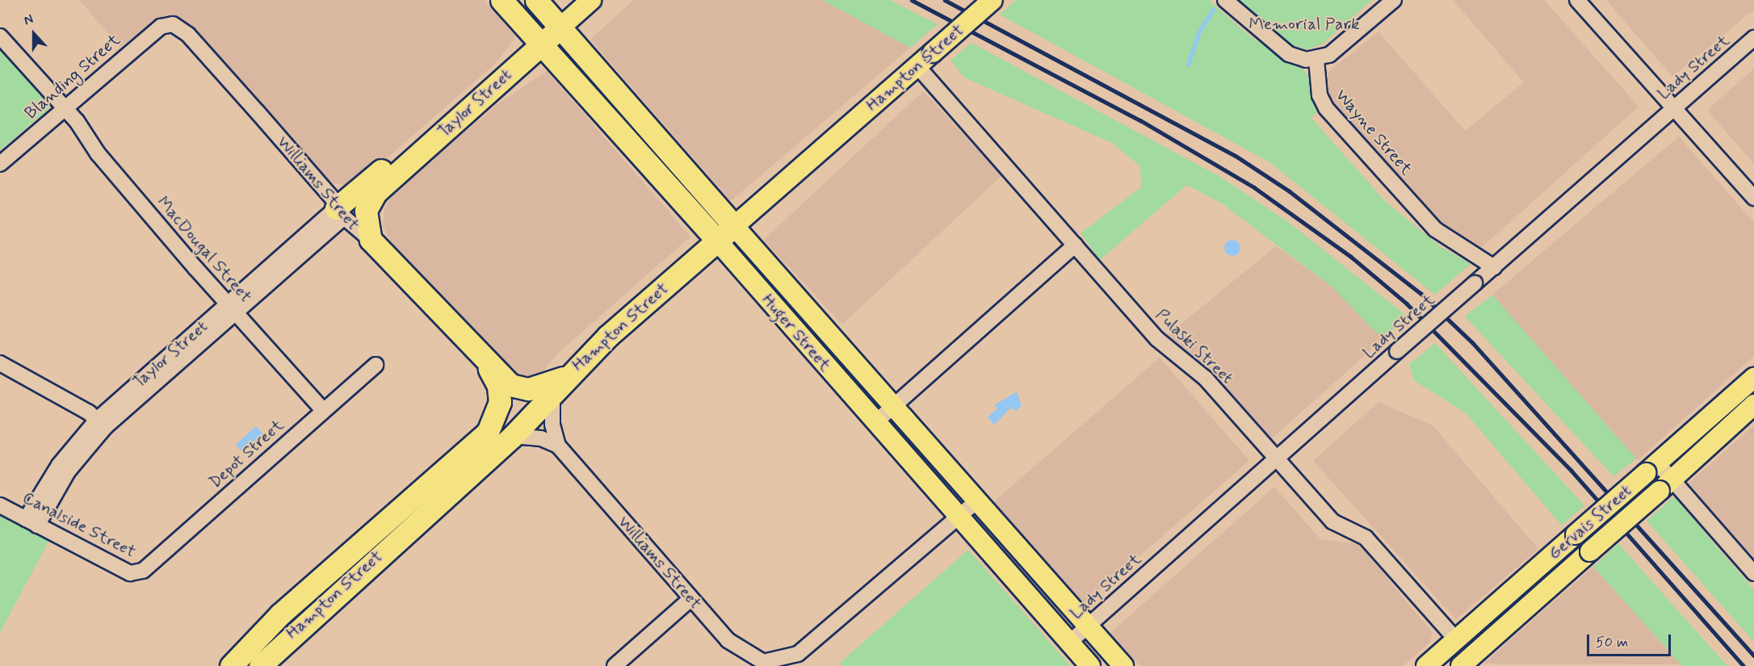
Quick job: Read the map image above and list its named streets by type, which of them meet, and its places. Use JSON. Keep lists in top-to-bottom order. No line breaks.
{"streets":{"highway":["Hampton Street","Taylor Street","Williams Street","Huger Street"],"main road":["Gervais Street"],"street":["Lady Street","Blanding Street","Wayne Street","MacDougal Street","Pulaski Street","Depot Street","Canalside Street"]},"crossings":[["Lady Street","Wayne Street"],["Lady Street","Huger Street"],["Lady Street","Pulaski Street"],["Hampton Street","Williams Street"],["Hampton Street","Huger Street"],["Hampton Street","Pulaski Street"],["Blanding Street","Williams Street"],["Blanding Street","MacDougal Street"],["Taylor Street","Williams Street"],["Taylor Street","MacDougal Street"],["Taylor Street","Huger Street"],["Taylor Street","Canalside Street"],["Williams Street","Huger Street"],["MacDougal Street","Depot Street"],["Pulaski Street","Gervais Street"],["Depot Street","Canalside Street"]],"parks":["Memorial Park"],"scale_bar":"50 m","north":"top"}
